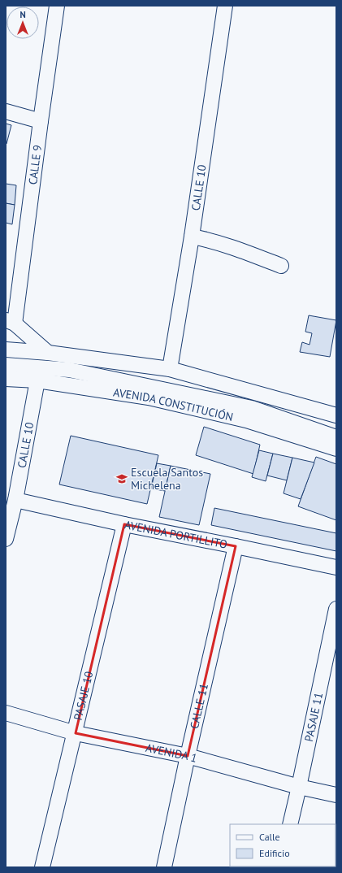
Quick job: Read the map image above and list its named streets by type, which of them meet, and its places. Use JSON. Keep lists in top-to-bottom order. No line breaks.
{"streets":{"street":["CALLE 9","CALLE 10","AVENIDA CONSTITUCIÓN","AVENIDA PORTILLITO","PASAJE 10","CALLE 11","PASAJE 11","AVENIDA 1"]},"crossings":[["CALLE 10","AVENIDA CONSTITUCIÓN"],["CALLE 10","AVENIDA PORTILLITO"],["AVENIDA PORTILLITO","PASAJE 10"],["AVENIDA PORTILLITO","CALLE 11"],["PASAJE 10","AVENIDA 1"],["CALLE 11","AVENIDA 1"],["PASAJE 11","AVENIDA 1"]],"places":{"school or university":["Escuela Santos Michelena"]},"legend":["Calle","Edificio"],"north":"top"}
